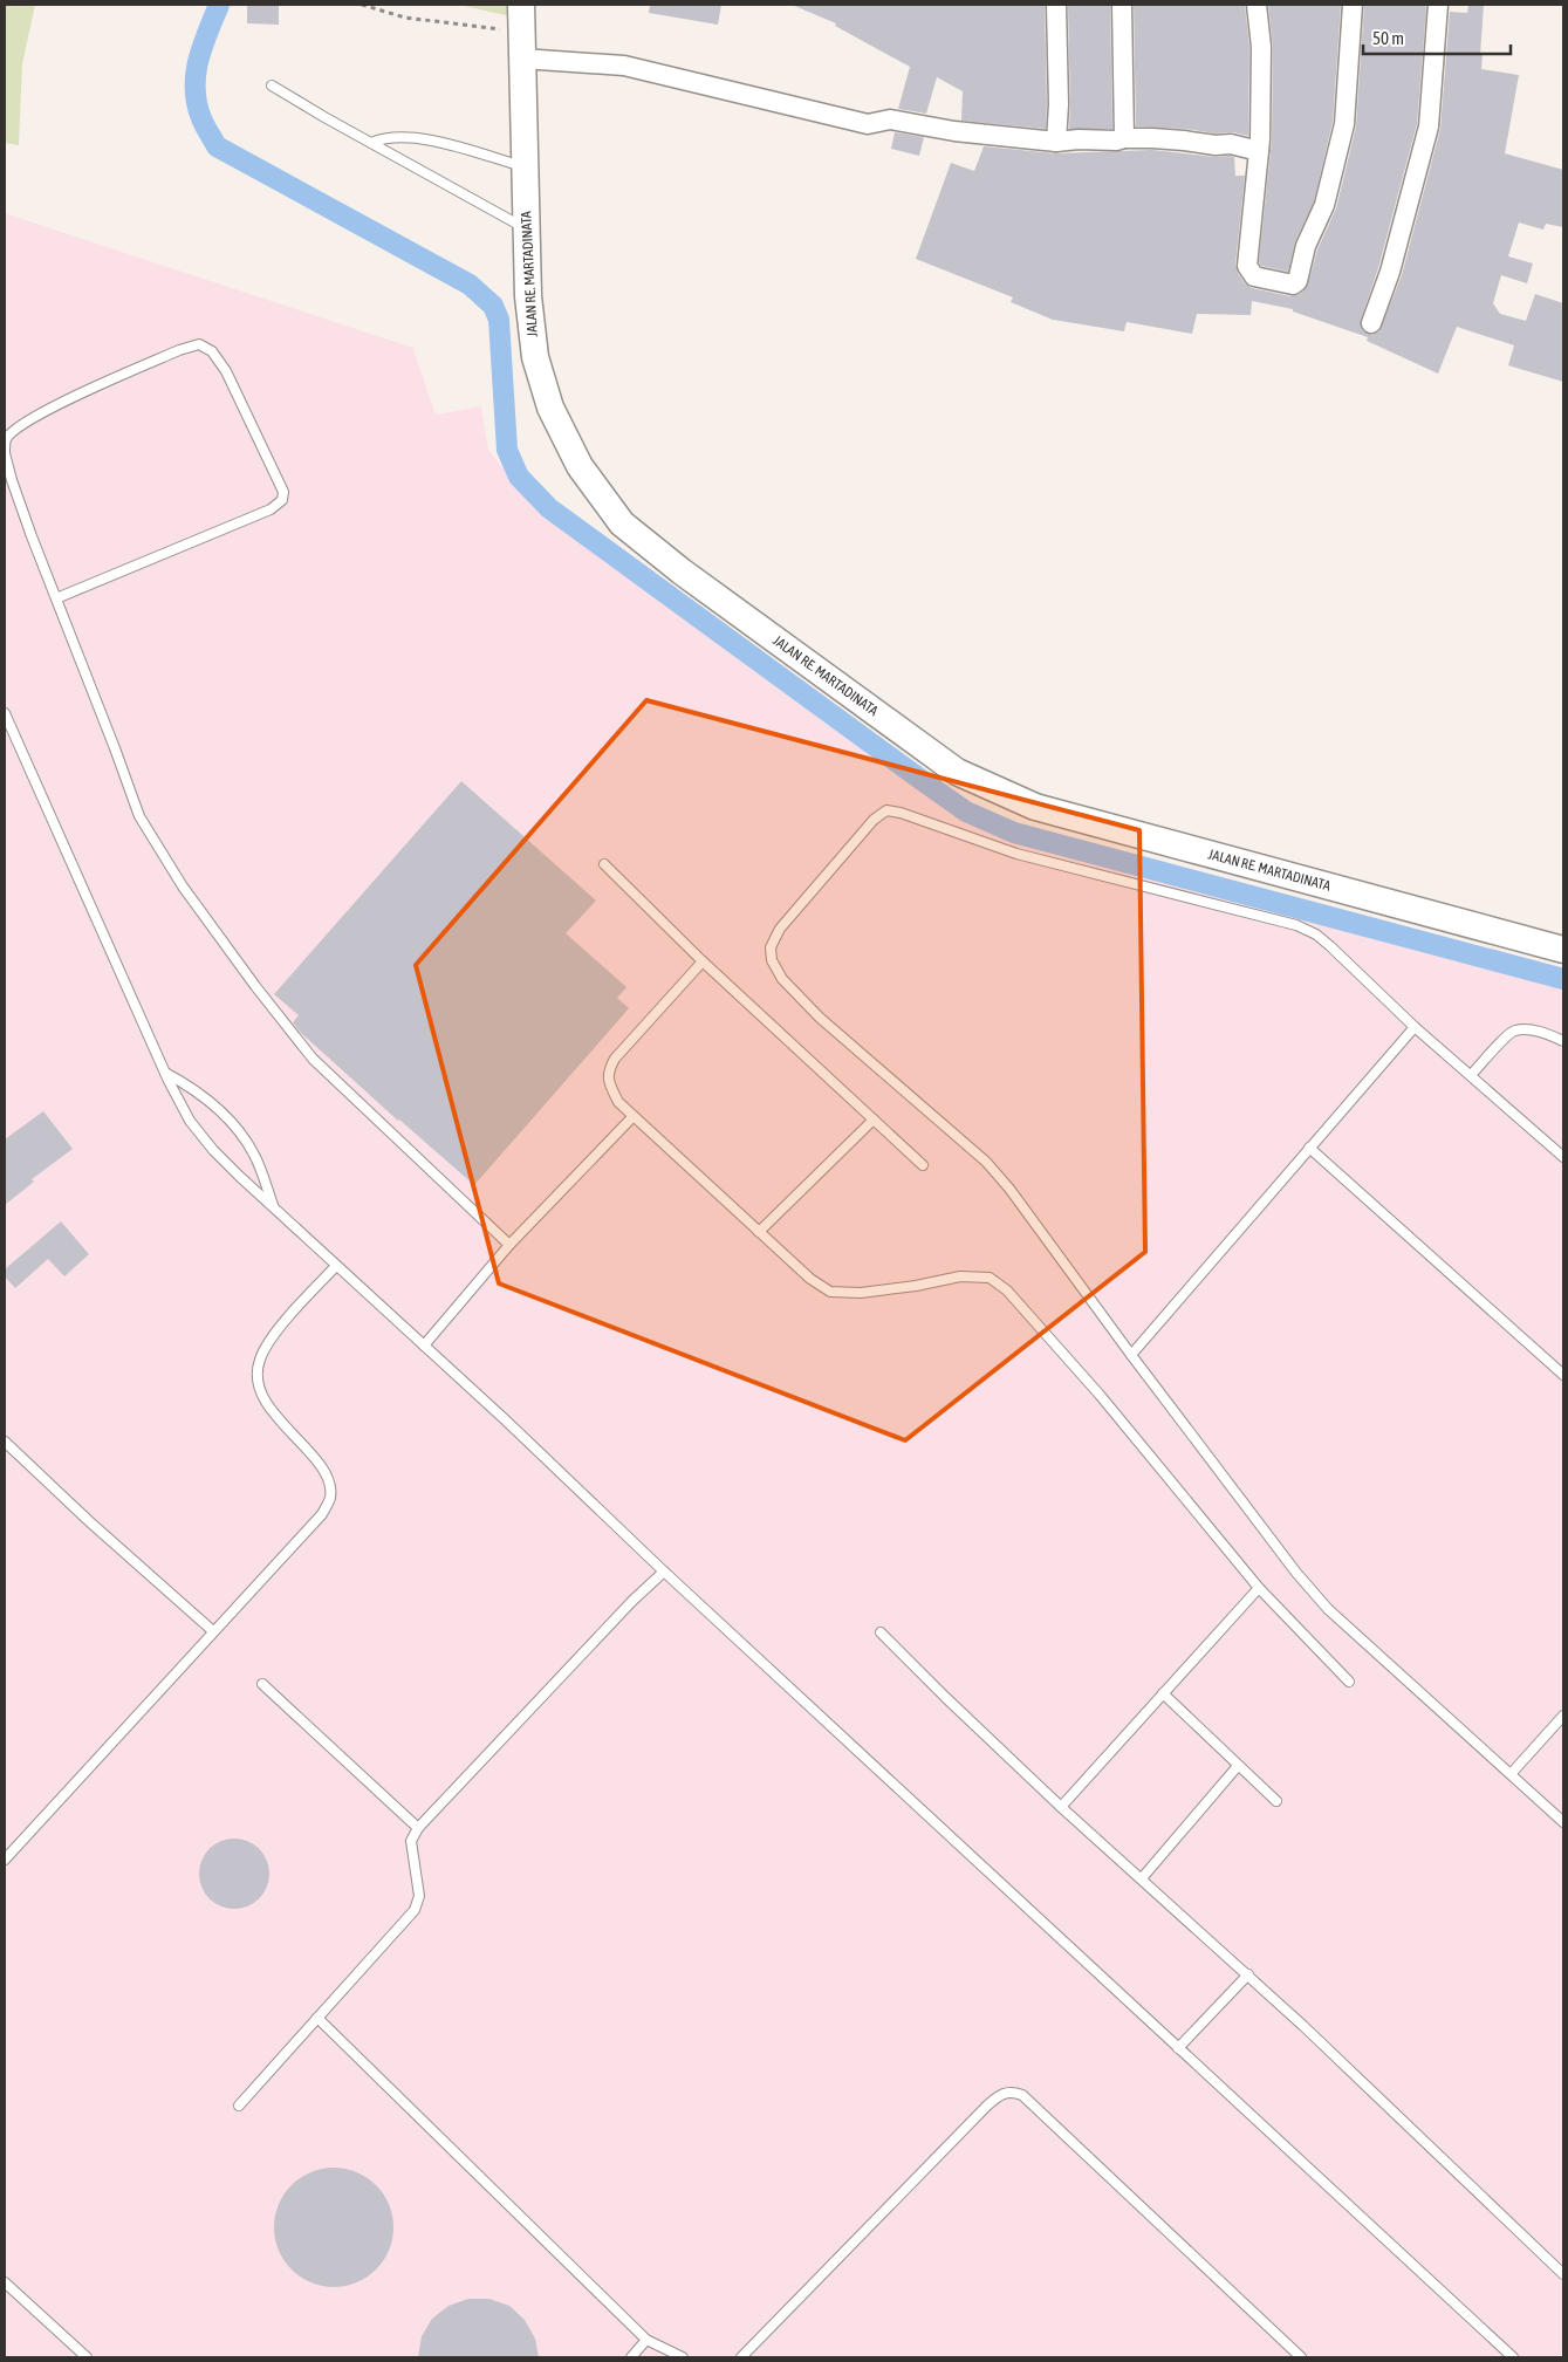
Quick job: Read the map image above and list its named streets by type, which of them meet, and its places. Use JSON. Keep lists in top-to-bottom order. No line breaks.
{"streets":{"main road":["JALAN RE. MARTADINATA"]},"scale_bar":"50 m"}
